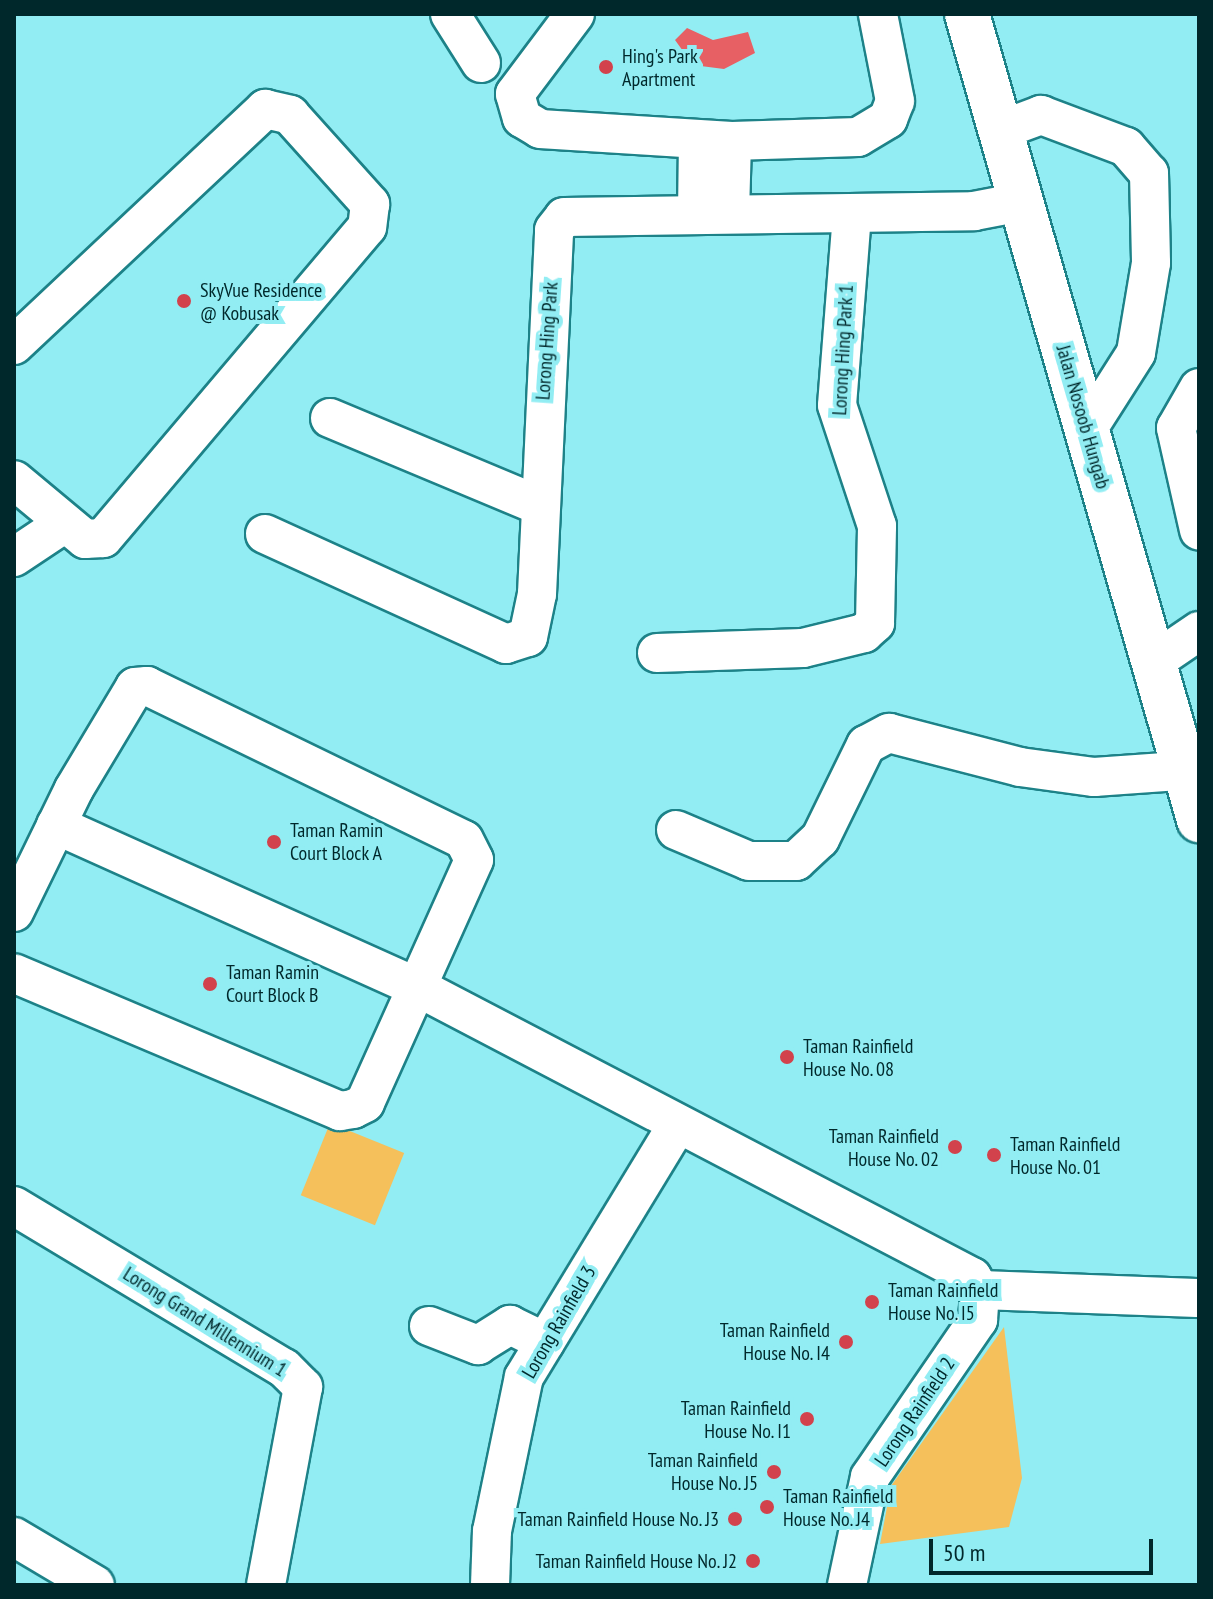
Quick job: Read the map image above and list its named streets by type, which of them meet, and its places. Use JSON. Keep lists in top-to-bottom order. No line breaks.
{"streets":{"main road":["Jalan Nosoob Hungab"],"street":["Lorong Hing Park","Lorong Hing Park 1","Lorong Grand Millennium 1","Lorong Rainfield 3","Lorong Rainfield 2"]},"crossings":[["Lorong Hing Park","Lorong Hing Park 1"],["Lorong Hing Park","Jalan Nosoob Hungab"]],"places":["Hing's Park Apartment","SkyVue Residence @ Kobusak","Taman Ramin Court Block A","Taman Ramin Court Block B","Taman Rainfield House No. 08","Taman Rainfield House No. 02","Taman Rainfield House No. 01","Taman Rainfield House No. I5","Taman Rainfield House No. I4","Taman Rainfield House No. I1","Taman Rainfield House No. J5","Taman Rainfield House No. J4","Taman Rainfield House No. J3","Taman Rainfield House No. J2"],"scale_bar":"50 m"}
